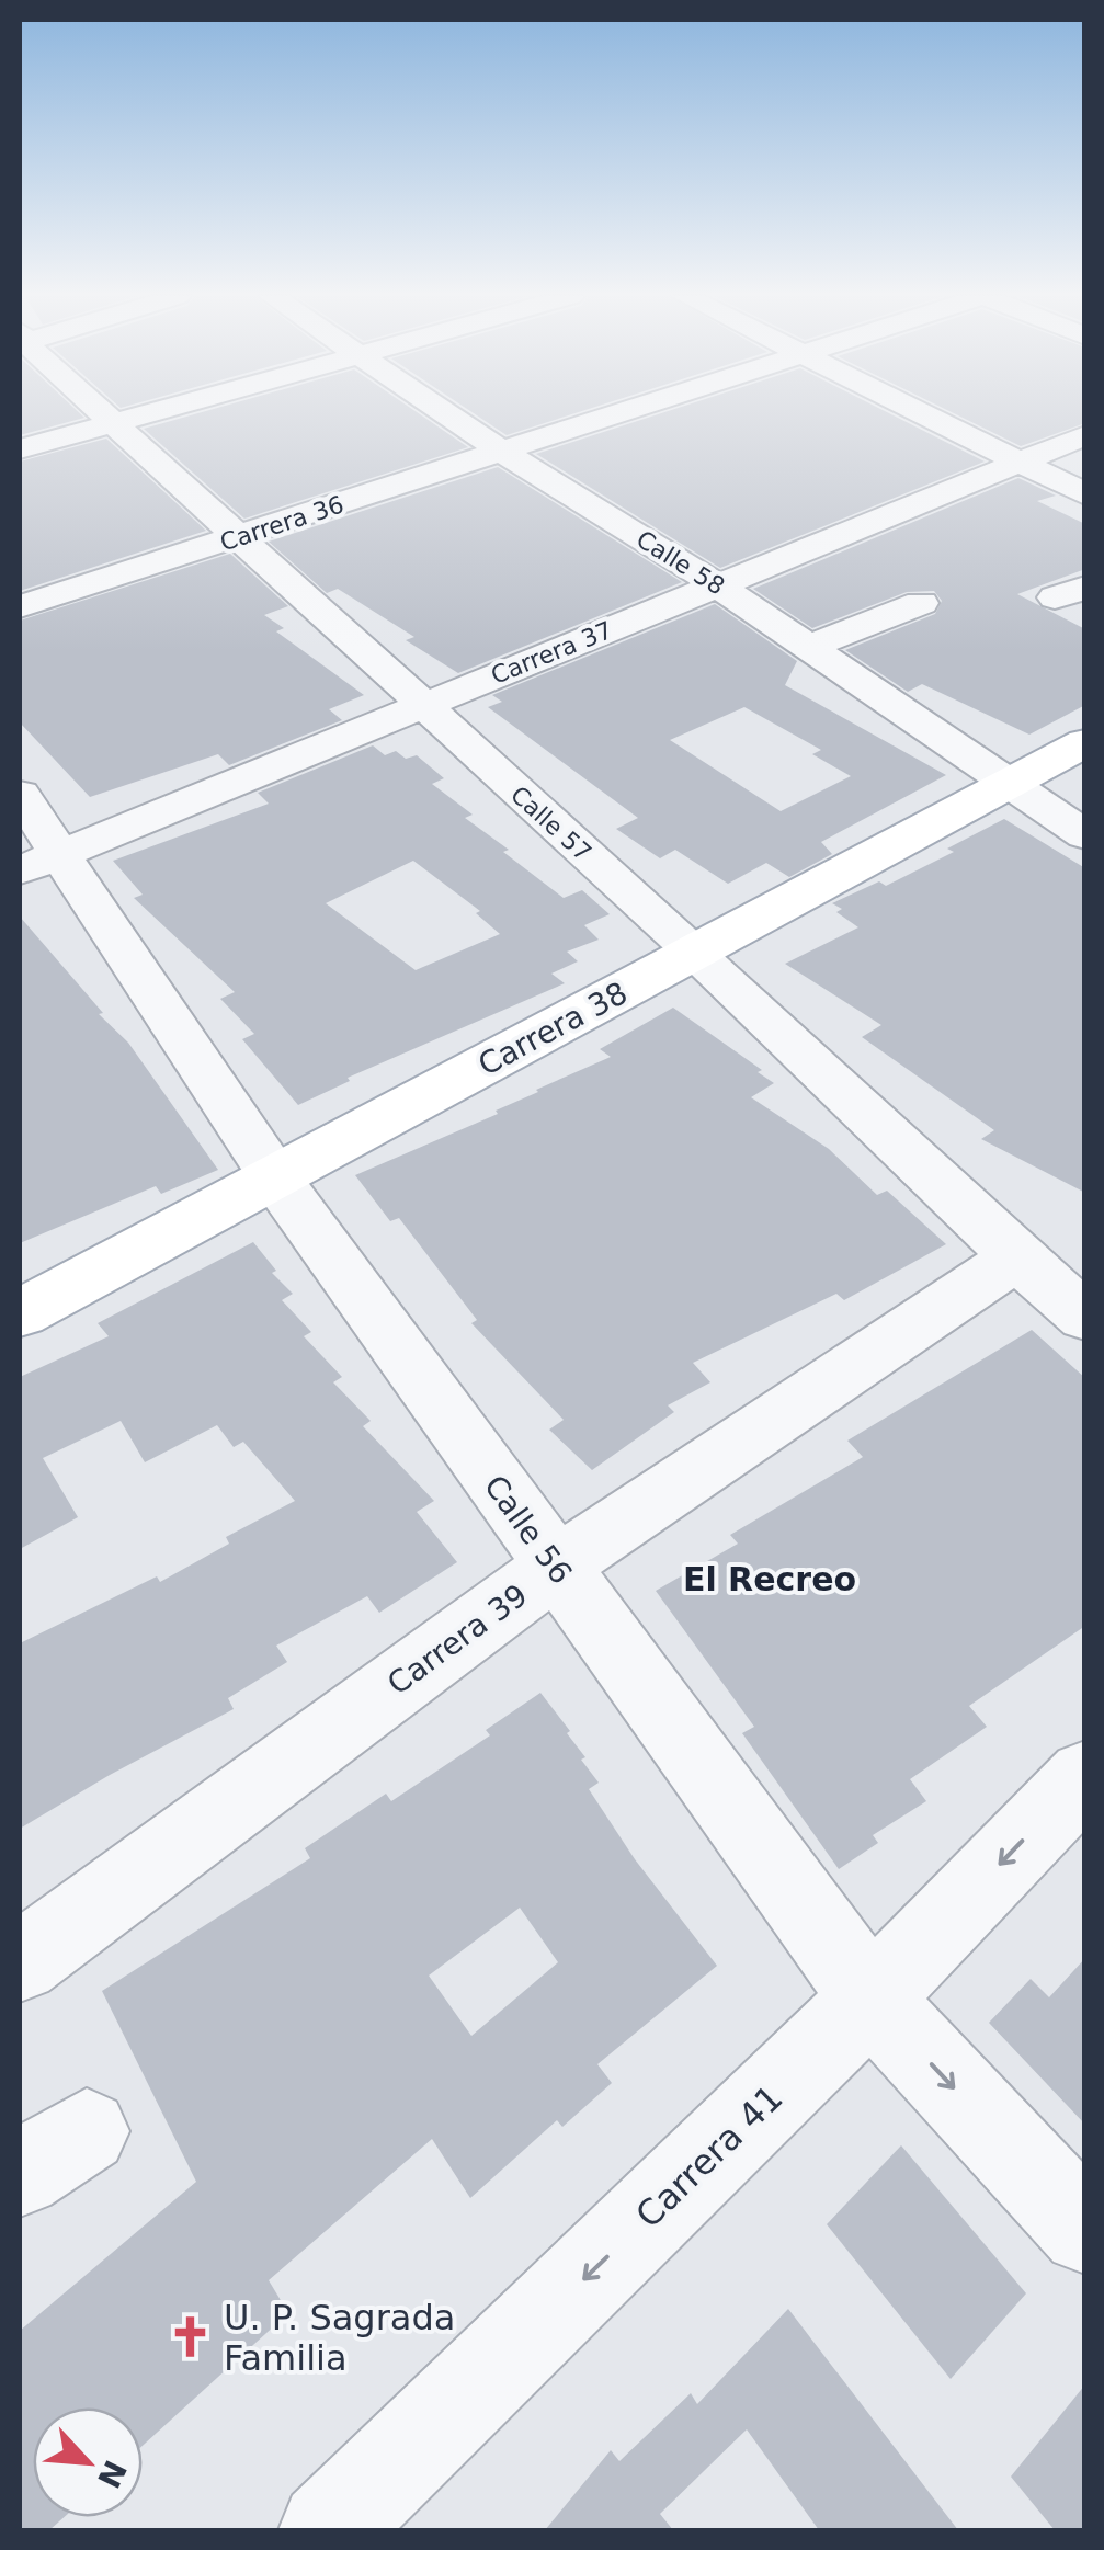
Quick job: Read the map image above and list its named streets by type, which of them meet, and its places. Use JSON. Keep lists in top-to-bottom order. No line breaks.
{"streets":{"main road":["Carrera 38"],"street":["Carrera 36","Calle 58","Carrera 37","Calle 57","Calle 56","Carrera 39","Carrera 41"]},"crossings":[["Carrera 36","Calle 58"],["Carrera 36","Calle 57"],["Calle 58","Carrera 37"],["Calle 58","Carrera 38"],["Carrera 37","Calle 57"],["Carrera 37","Calle 56"],["Calle 57","Carrera 38"],["Calle 57","Carrera 39"],["Carrera 38","Calle 56"],["Calle 56","Carrera 39"],["Calle 56","Carrera 41"]],"one_way":["Carrera 41"],"districts":["El Recreo"],"places":{"church":["U. P. Sagrada Familia"]},"north":"bottom right"}
